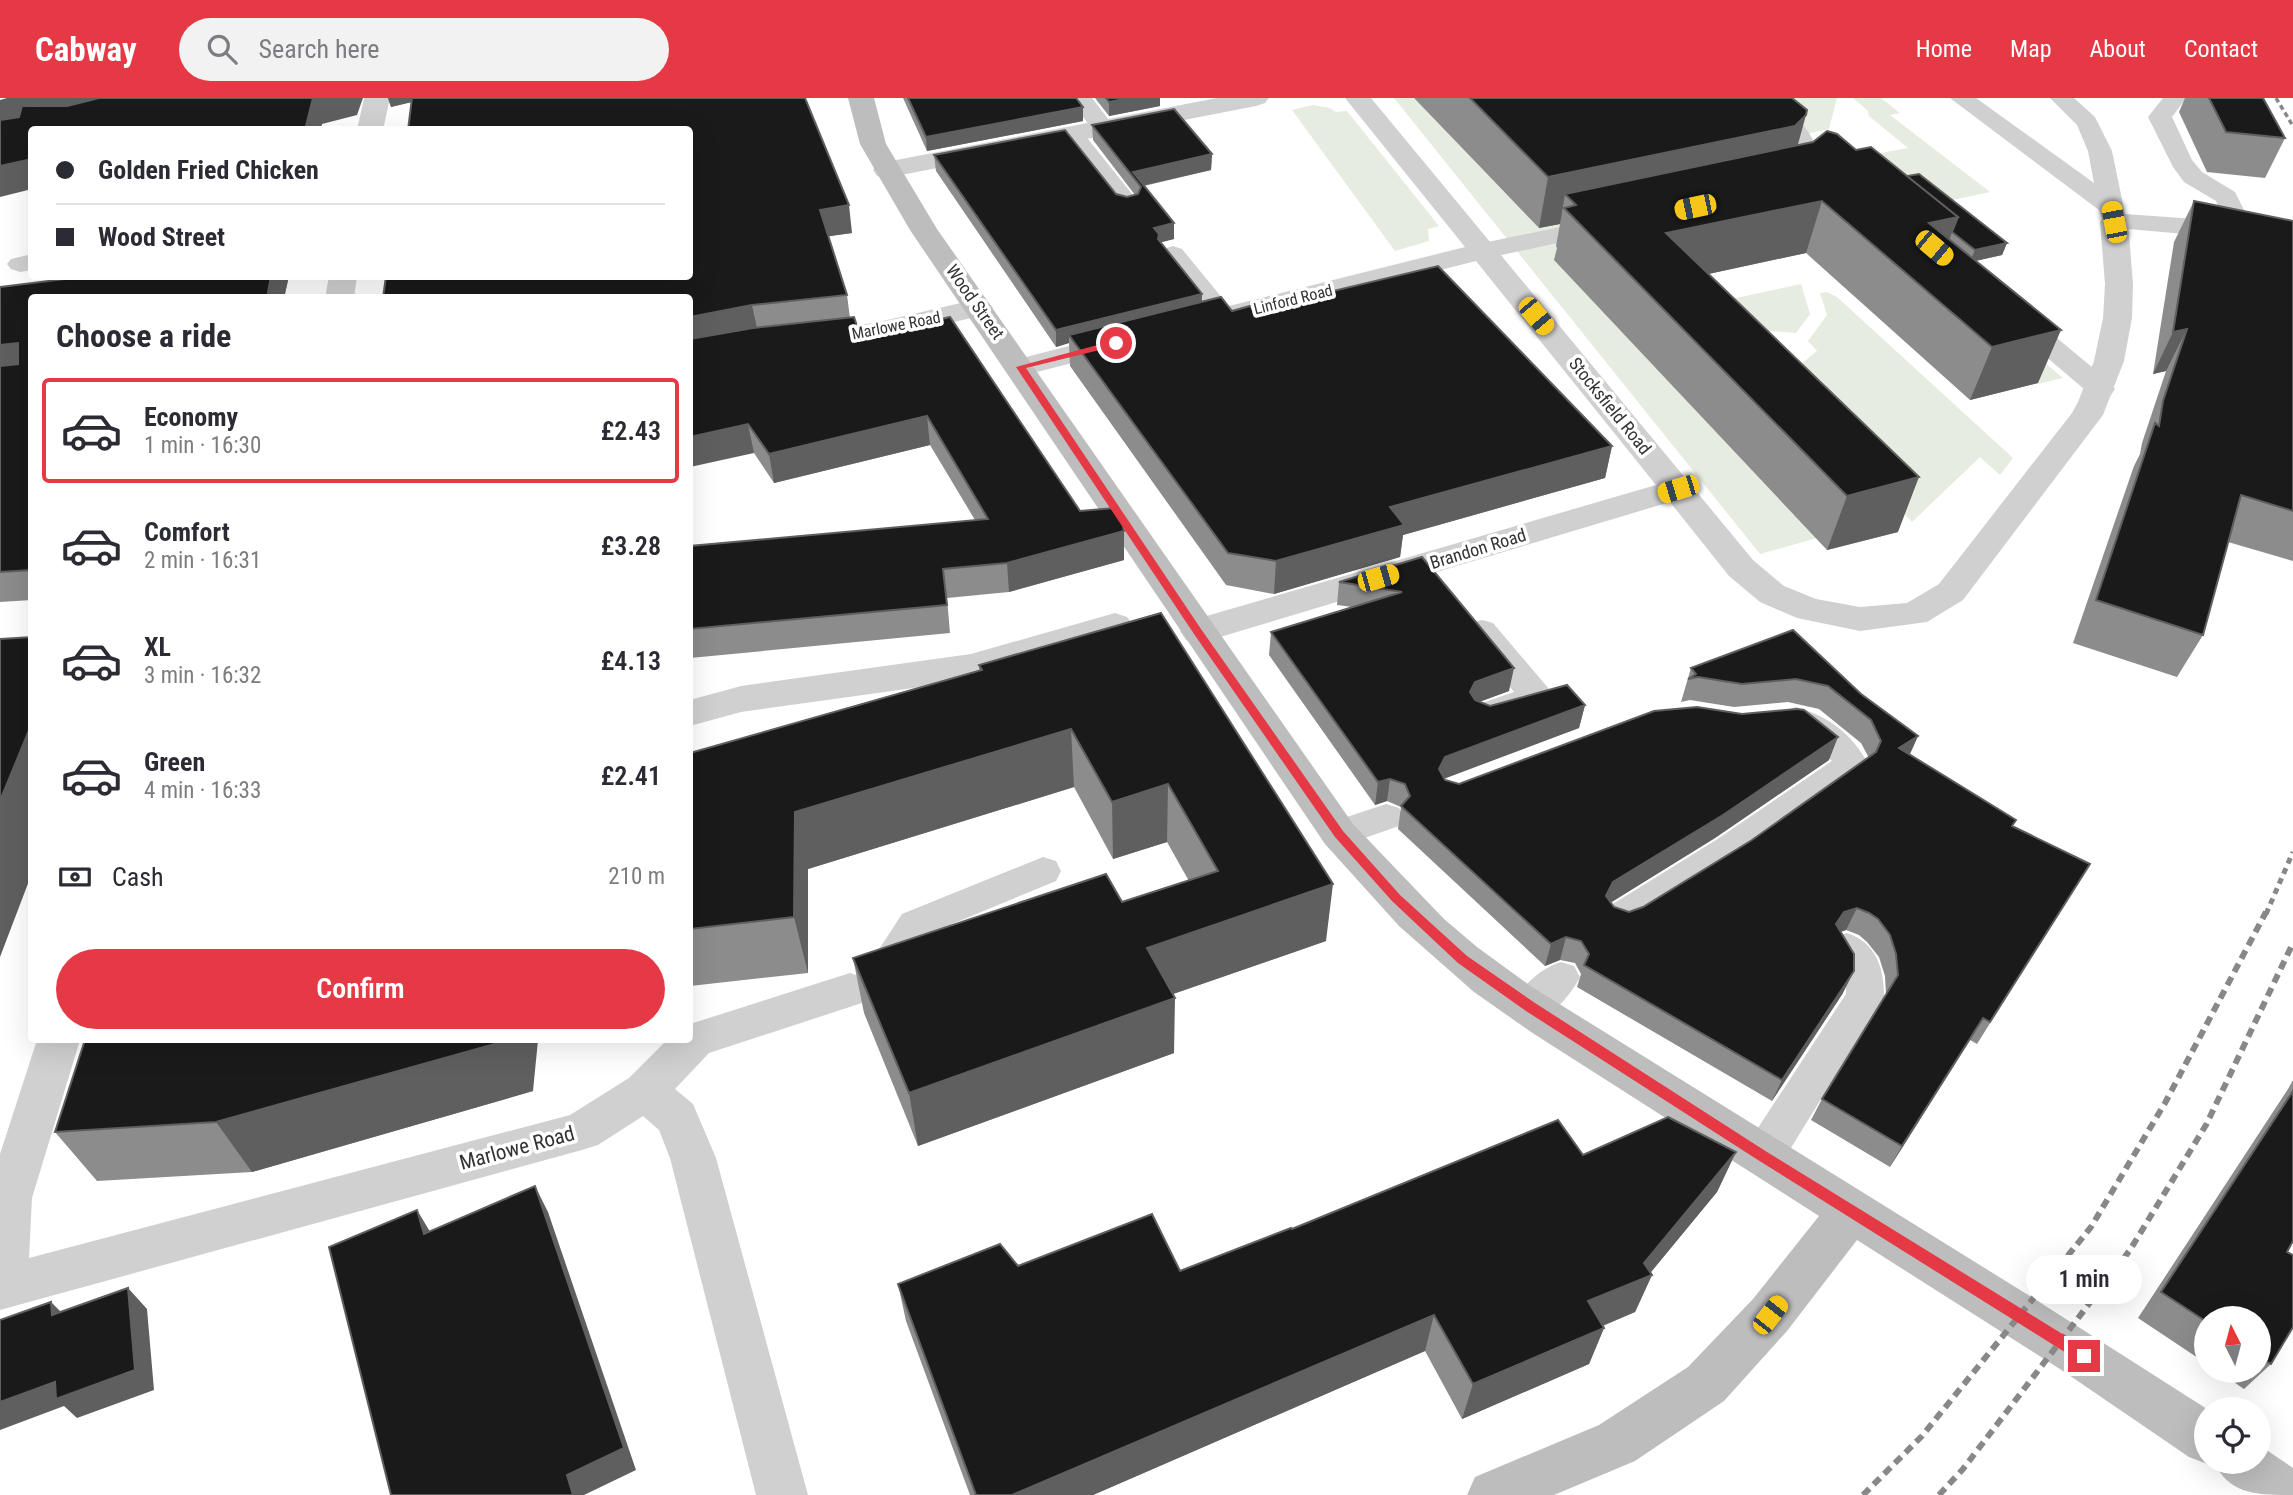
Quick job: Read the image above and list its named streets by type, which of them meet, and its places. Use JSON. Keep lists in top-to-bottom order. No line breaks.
{"streets":{"main road":["Wood Street"],"street":["Linford Road","Marlowe Road","Stocksfield Road","Brandon Road"]},"crossings":[["Linford Road","Wood Street"],["Linford Road","Stocksfield Road"],["Wood Street","Marlowe Road"],["Wood Street","Brandon Road"],["Stocksfield Road","Brandon Road"]],"north":"top","page":{"header":"Cabway","search":"Search here","nav":["Home","Map","About","Contact"],"banner":["Golden Fried Chicken","Wood Street"],"heading":"Choose a ride","list":[{"name":"Economy","note":"1 min · 16:30","value":"£2.43"},{"name":"Comfort","note":"2 min · 16:31","value":"£3.28"},{"name":"XL","note":"3 min · 16:32","value":"£4.13"},{"name":"Green","note":"4 min · 16:33","value":"£2.41"}],"pay":["Cash","210 m"],"buttons":"Confirm","bubble":"1 min"}}
